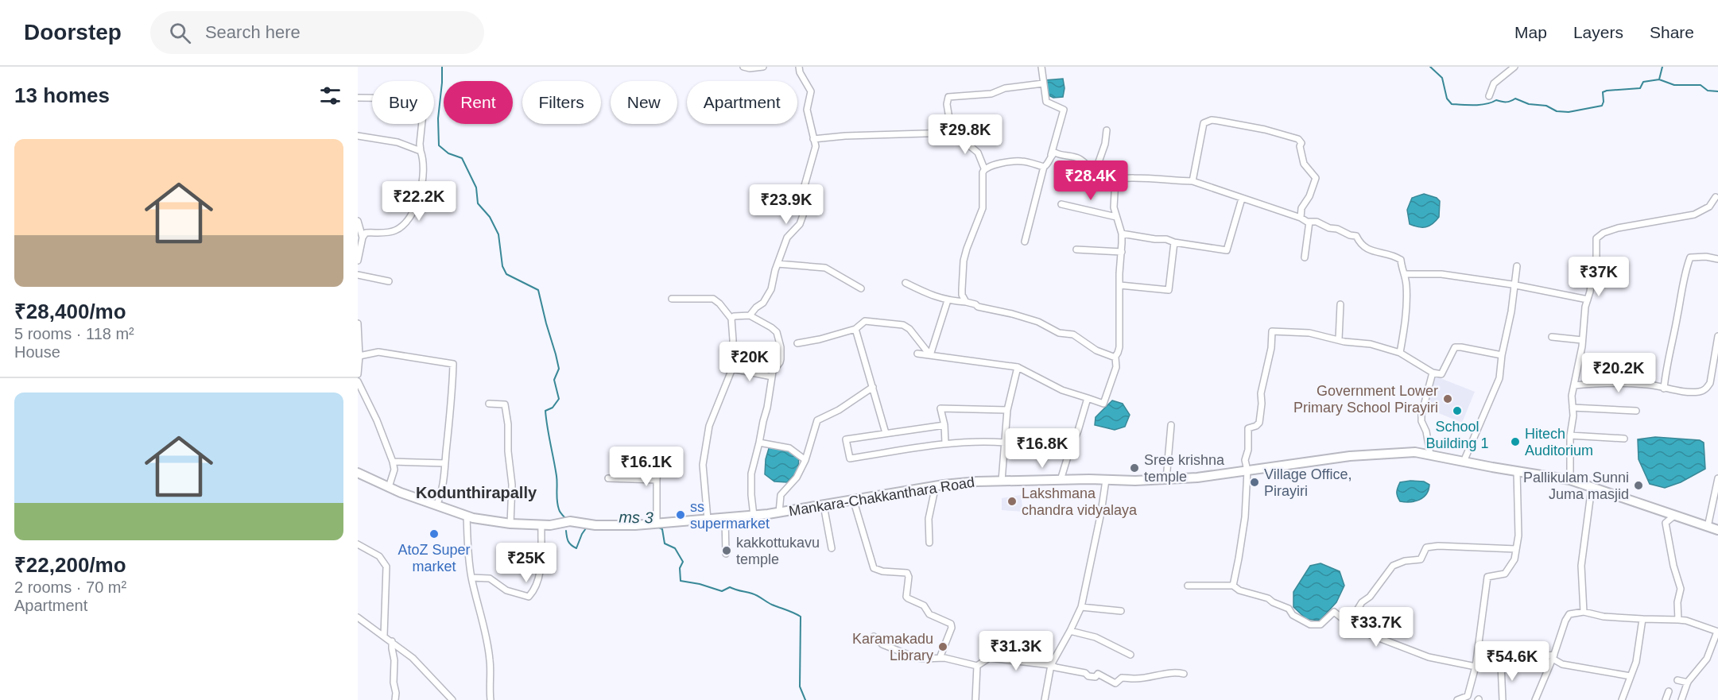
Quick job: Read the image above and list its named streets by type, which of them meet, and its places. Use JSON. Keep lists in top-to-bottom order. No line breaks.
{"streets":{"main road":["Mankara-Chakkanthara Road"]},"districts":["Kodunthirapally"],"water":["ms 3"],"places":["Government Lower Primary School Pirayiri","School Building 1","Hitech Auditorium","Sree krishna temple","Village Office, Pirayiri","Pallikulam Sunni Juma masjid","Lakshmana chandra vidyalaya","ss supermarket","AtoZ Super market","kakkottukavu temple","Karamakadu Library"],"page":{"header":"Doorstep","search":"Search here","nav":["Map","Layers","Share"],"heading":"13 homes","chip":["Buy","Rent","Filters","New","Apartment"],"price":["₹29.8K","₹28.4K","₹22.2K","₹23.9K","₹37K","₹20K","₹20.2K","₹16.8K","₹16.1K","₹25K","₹33.7K","₹31.3K","₹54.6K"],"list":[{"name":"₹28,400/mo","note":"5 rooms · 118 m² · House"},{"name":"₹22,200/mo","note":"2 rooms · 70 m² · Apartment"}]}}
